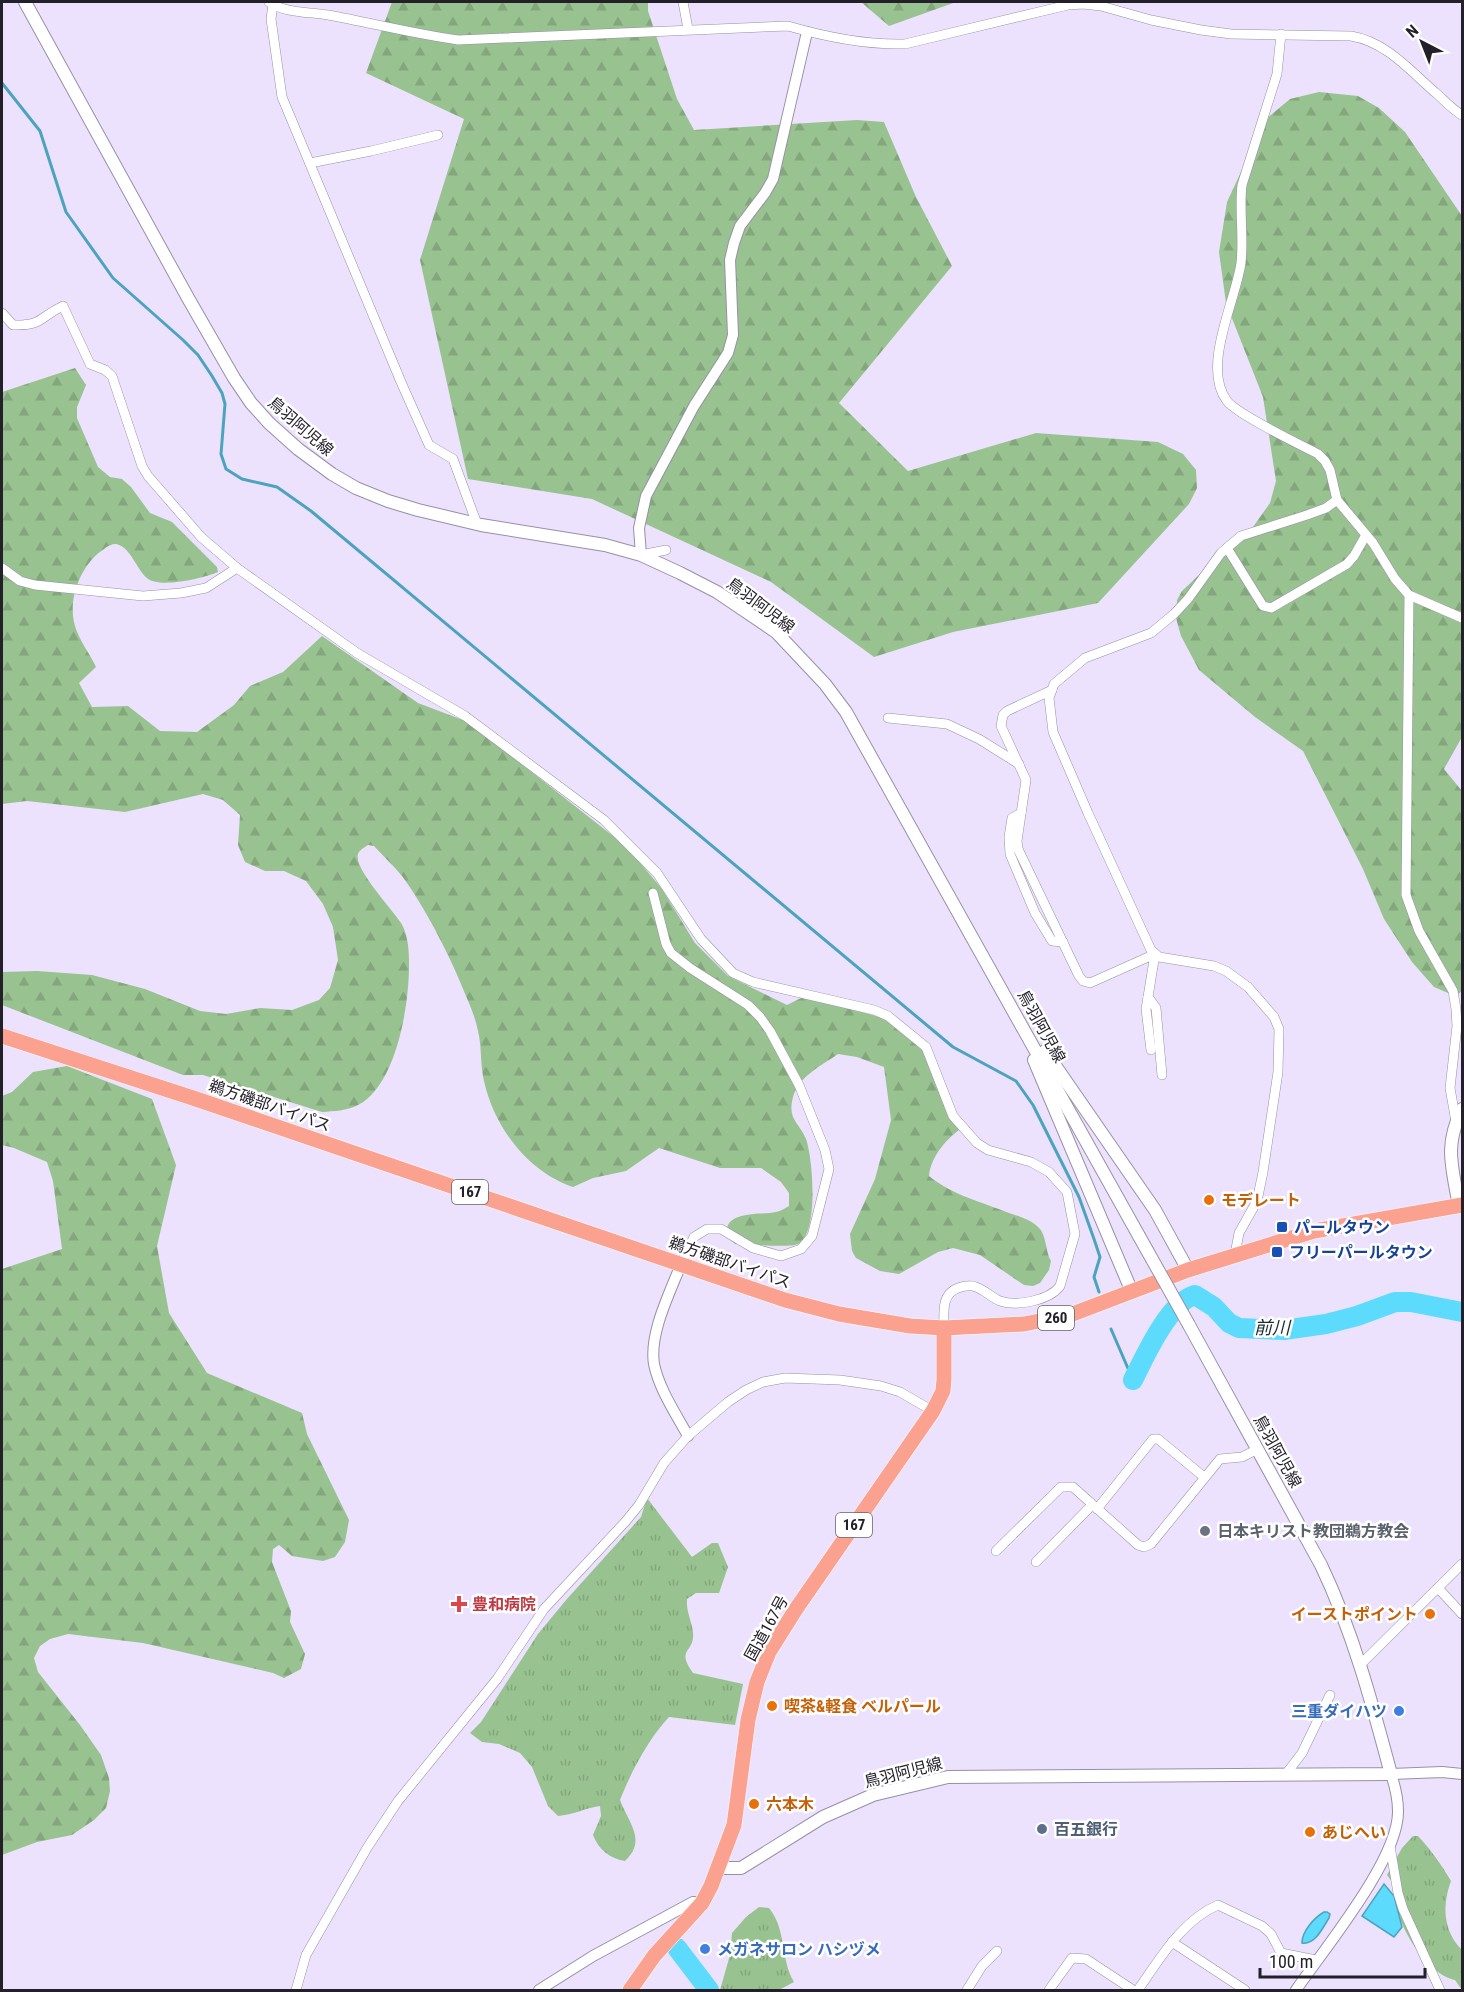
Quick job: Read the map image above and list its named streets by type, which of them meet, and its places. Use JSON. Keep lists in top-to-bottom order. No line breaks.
{"streets":{"highway":["鵜方磯部バイパス","167","260","国道167号"],"main road":["鳥羽阿児線"]},"crossings":[["鳥羽阿児線","国道167号"],["鵜方磯部バイパス","国道167号"]],"water":["前川"],"places":{"other":["モデレート","日本キリスト教団鵜方教会","イーストポイント","喫茶&軽食 ベルパール","三重ダイハツ","六本木","百五銀行","あじへい","メガネサロン ハシヅメ"],"transit":["パールタウン","フリーパールタウン"],"health":["豊和病院"]},"scale_bar":"100 m","north":"top left"}
